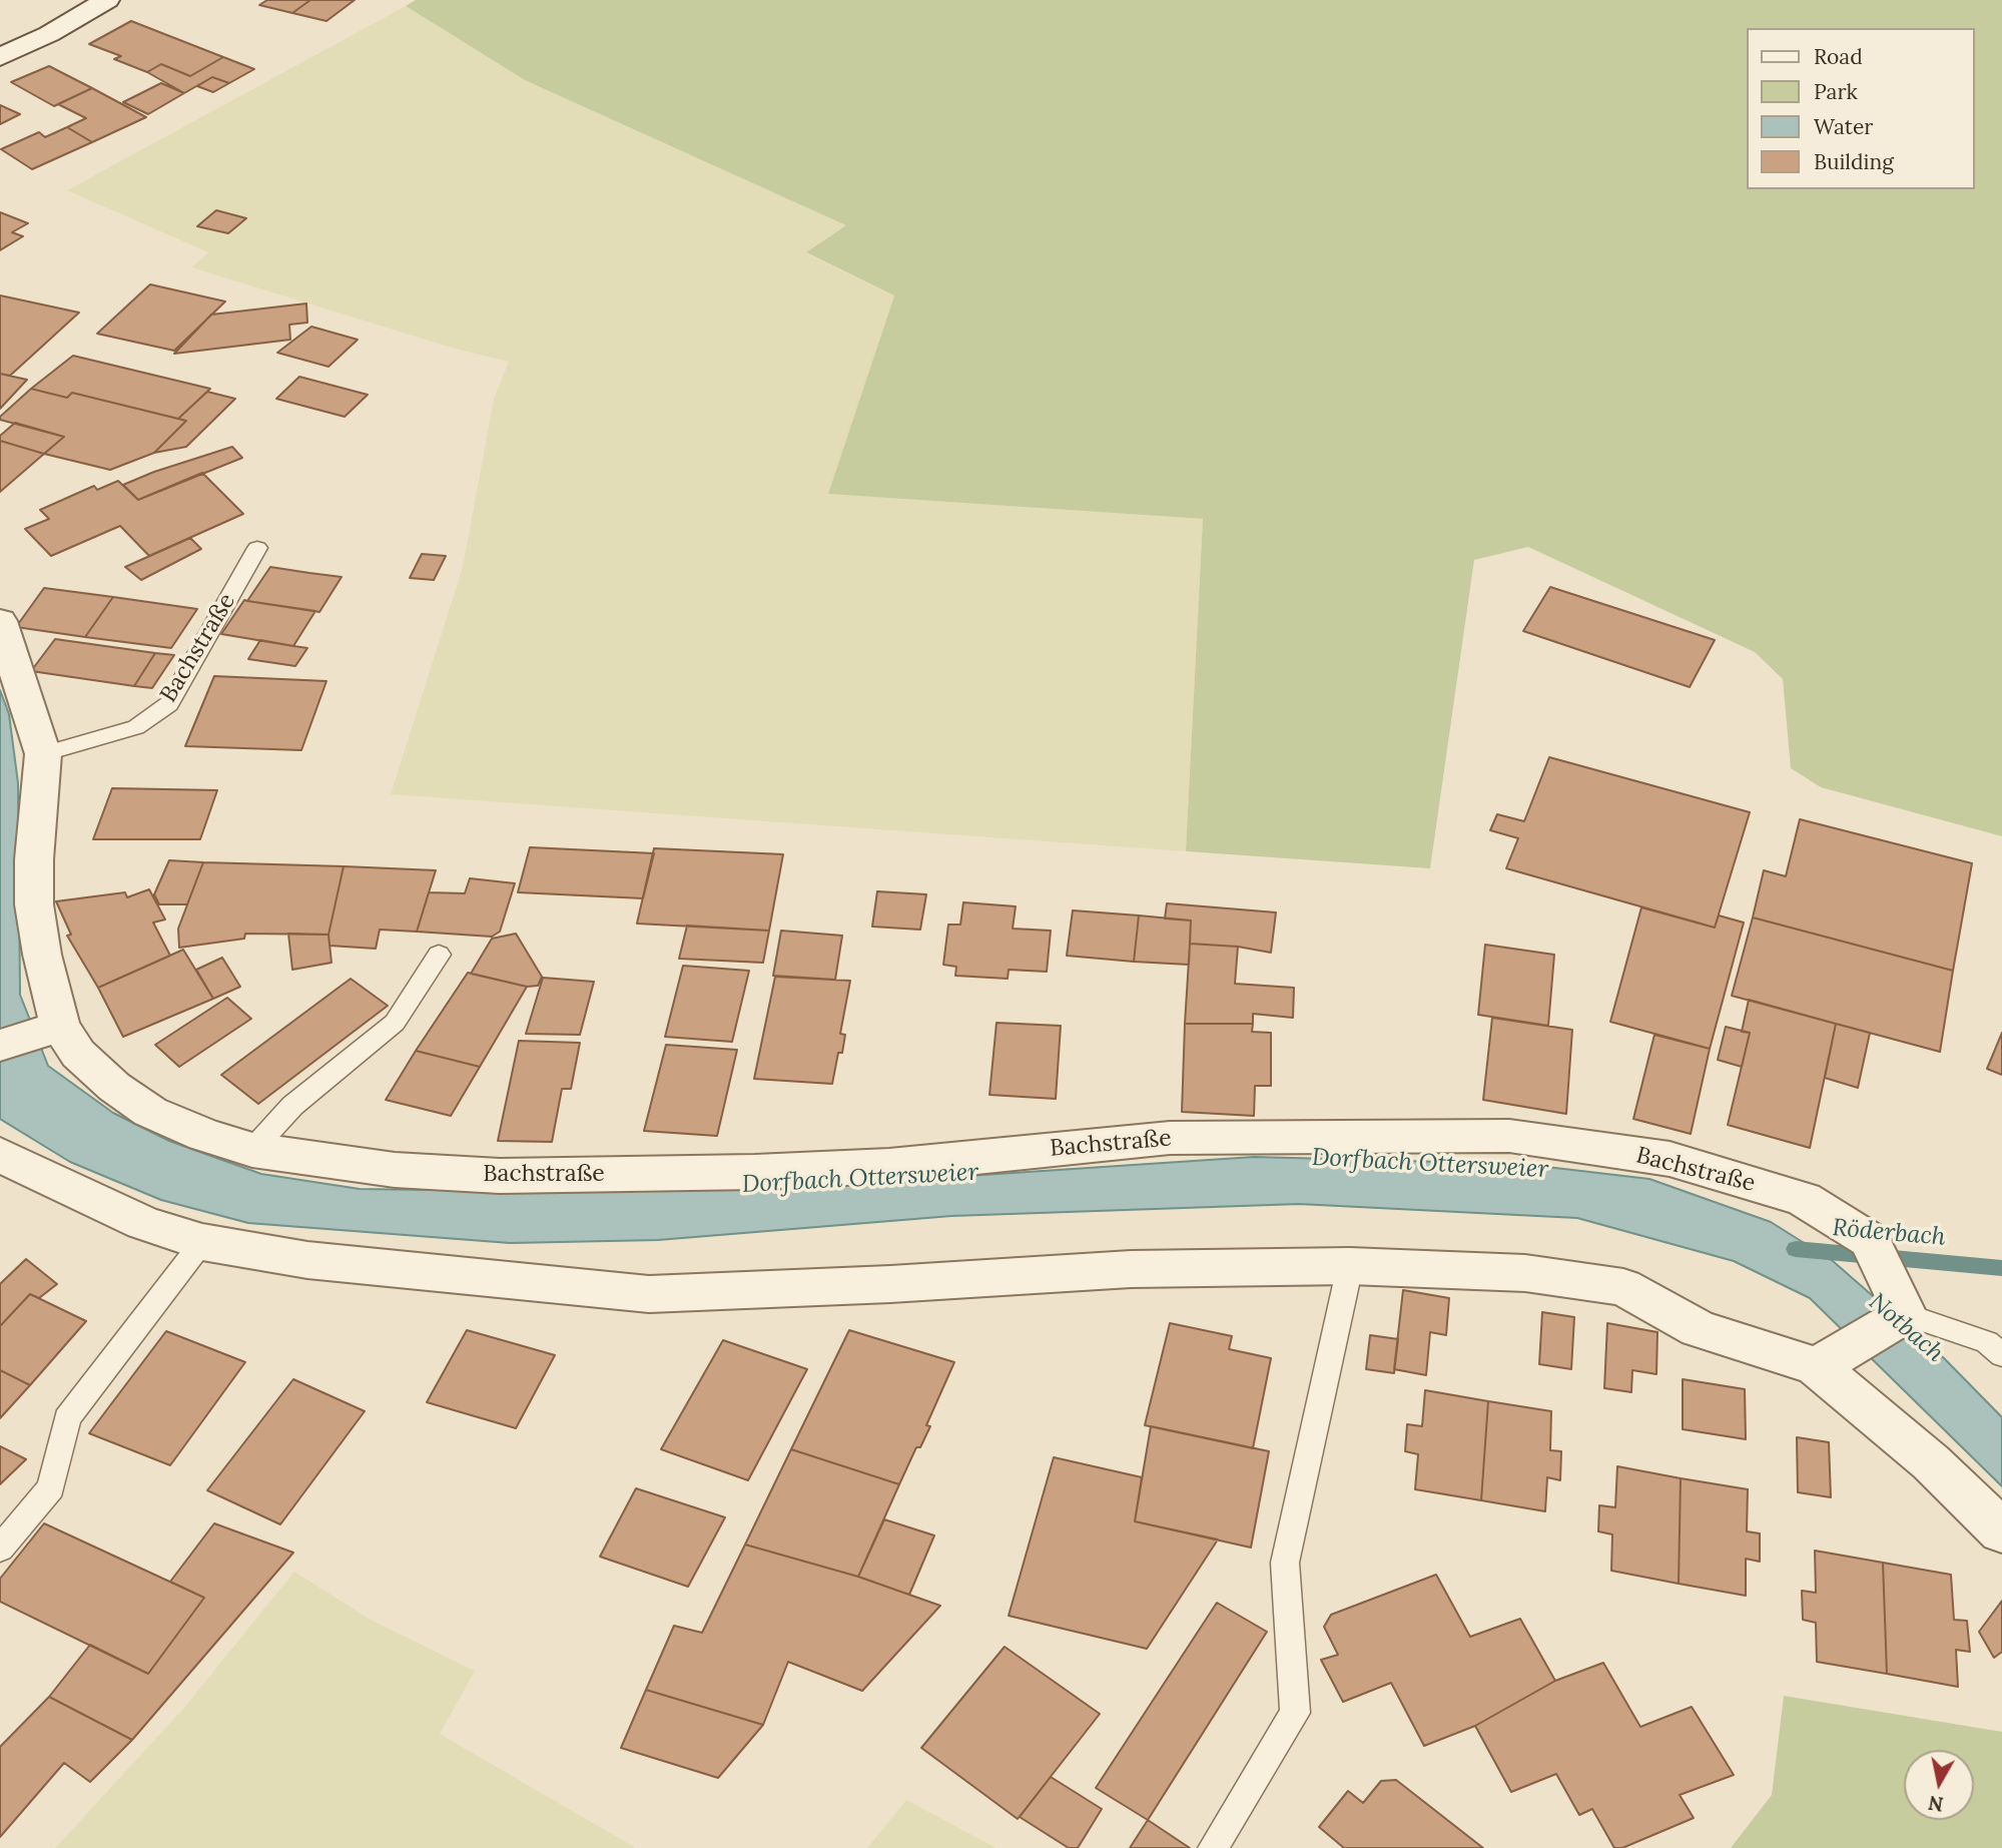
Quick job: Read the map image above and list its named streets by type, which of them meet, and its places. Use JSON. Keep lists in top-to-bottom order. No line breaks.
{"streets":{"street":["Bachstraße"]},"water":["Dorfbach Ottersweier","Röderbach","Notbach"],"legend":["Road","Park","Water","Building"],"north":"bottom"}
